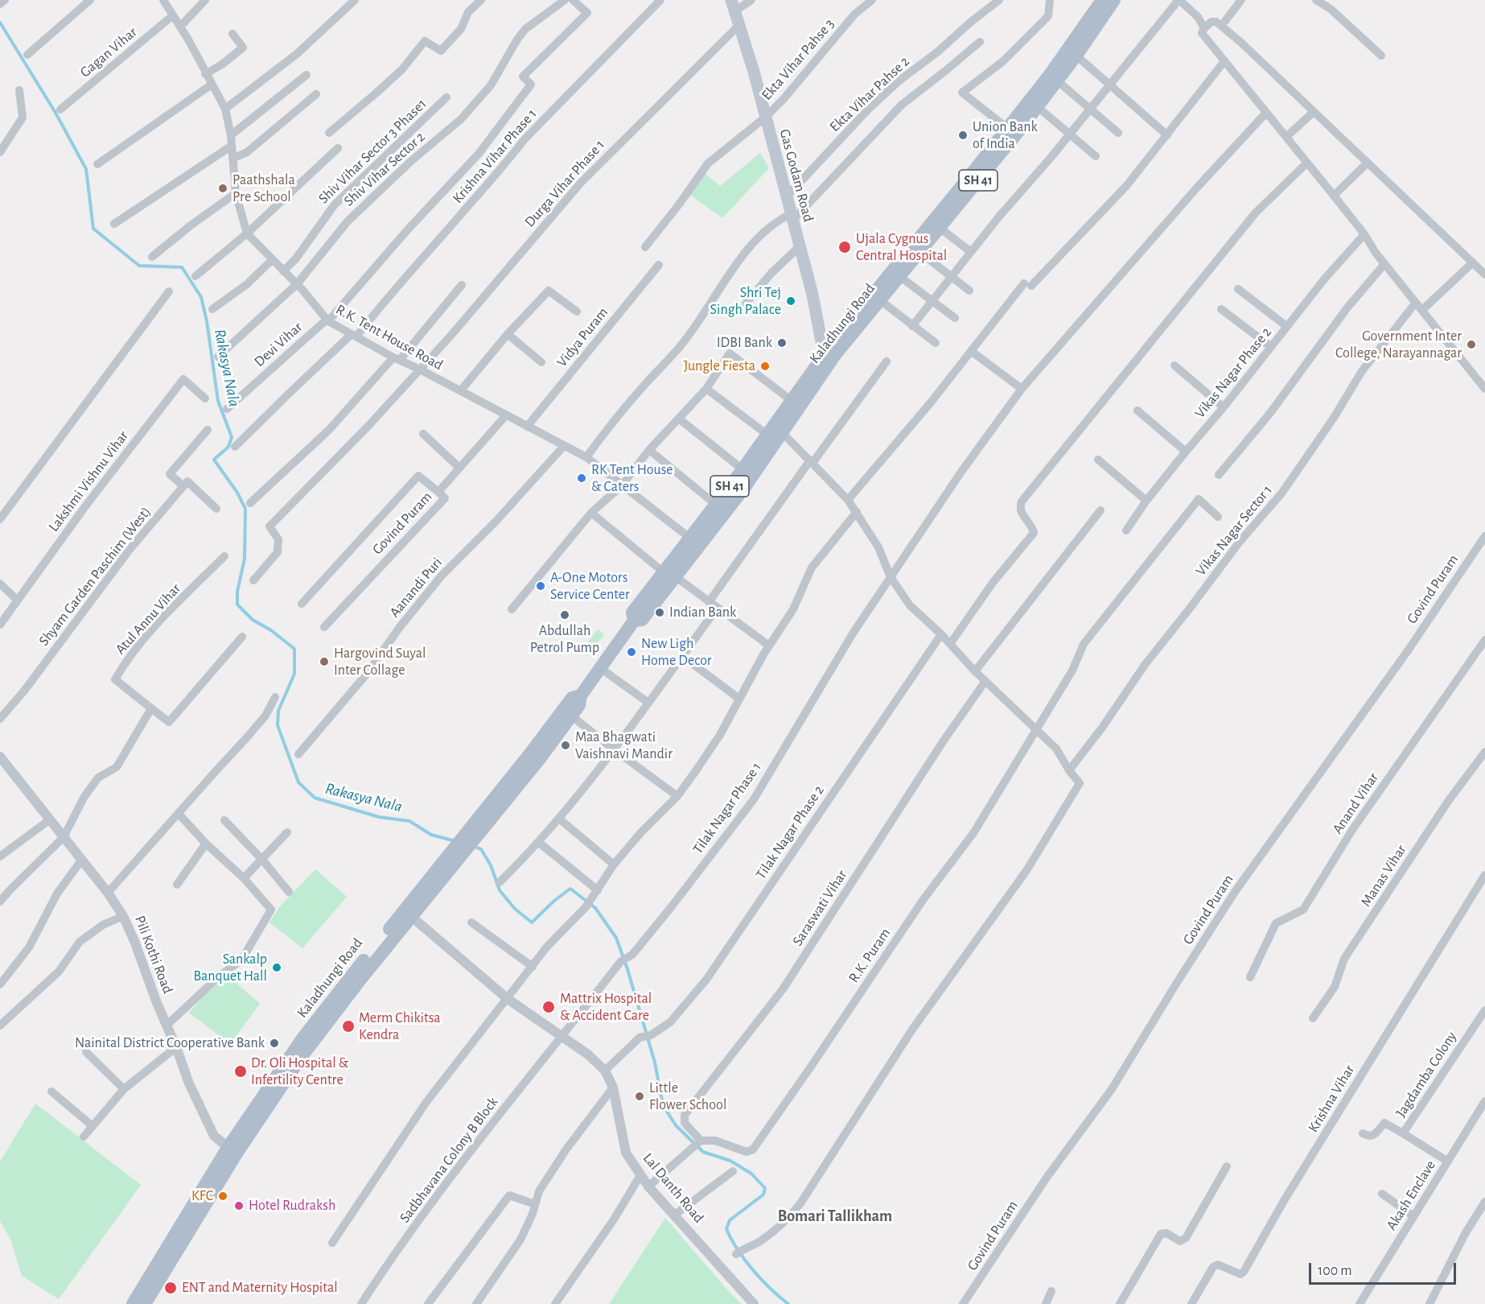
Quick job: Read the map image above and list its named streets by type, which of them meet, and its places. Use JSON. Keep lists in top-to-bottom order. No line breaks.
{"streets":{"main road":["Gas Godam Road","SH 41","Kaladhungi Road"],"street":["Gagan Vihar","Ekta Vihar Pahse 3","Ekta Vihar Pahse 2","Shiv Vihar Sector 3 Phase1","Krishna Vihar Phase 1","Shiv Vihar Sector 2","Durga Vihar Phase 1","R.K. Tent House Road","Vidya Puram","Devi Vihar","Vikas Nagar Phase 2","Lakshmi Vishnu Vihar","Govind Puram","Vikas Nagar Sector 1","Shyam Garden Paschim (West)","Aanandi Puri","Atul Annu Vihar","Anand Vihar","Tilak Nagar Phase 1","Tilak Nagar Phase 2","Manas Vihar","Saraswati Vihar","Pili Kothi Road","R.K. Puram","Jagdamba Colony","Krishna Vihar","Sadbhavana Colony B Block","Lal Danth Road","Akash Enclave"]},"crossings":[["Gagan Vihar","R.K. Tent House Road"],["Ekta Vihar Pahse 3","Gas Godam Road"],["Ekta Vihar Pahse 2","Gas Godam Road"],["Shiv Vihar Sector 3 Phase1","R.K. Tent House Road"],["Krishna Vihar Phase 1","R.K. Tent House Road"],["Shiv Vihar Sector 2","R.K. Tent House Road"],["Gas Godam Road","Durga Vihar Phase 1"],["Gas Godam Road","Kaladhungi Road"],["Durga Vihar Phase 1","R.K. Tent House Road"],["Kaladhungi Road","R.K. Tent House Road"],["Kaladhungi Road","Pili Kothi Road"],["Kaladhungi Road","Lal Danth Road"],["R.K. Tent House Road","Vidya Puram"],["R.K. Tent House Road","Devi Vihar"],["R.K. Tent House Road","Govind Puram"],["R.K. Tent House Road","Aanandi Puri"],["Tilak Nagar Phase 1","Sadbhavana Colony B Block"],["Tilak Nagar Phase 1","Lal Danth Road"],["Tilak Nagar Phase 2","Lal Danth Road"],["Saraswati Vihar","R.K. Puram"],["Jagdamba Colony","Akash Enclave"],["Sadbhavana Colony B Block","Lal Danth Road"]],"districts":["Bomari Tallikham"],"water":["Rakasya Nala"],"places":["Union Bank of India","Paathshala Pre School","Ujala Cygnus Central Hospital","Shri Tej Singh Palace","IDBI Bank","Government Inter College, Narayannagar","Jungle Fiesta","RK Tent House & Caters","A-One Motors Service Center","Indian Bank","Abdullah Petrol Pump","New Ligh Home Decor","Hargovind Suyal Inter Collage","Maa Bhagwati Vaishnavi Mandir","Sankalp Banquet Hall","Mattrix Hospital & Accident Care","Merm Chikitsa Kendra","Nainital District Cooperative Bank","Dr. Oli Hospital & Infertility Centre","Little Flower School","KFC","Hotel Rudraksh","ENT and Maternity Hospital"],"scale_bar":"100 m"}
